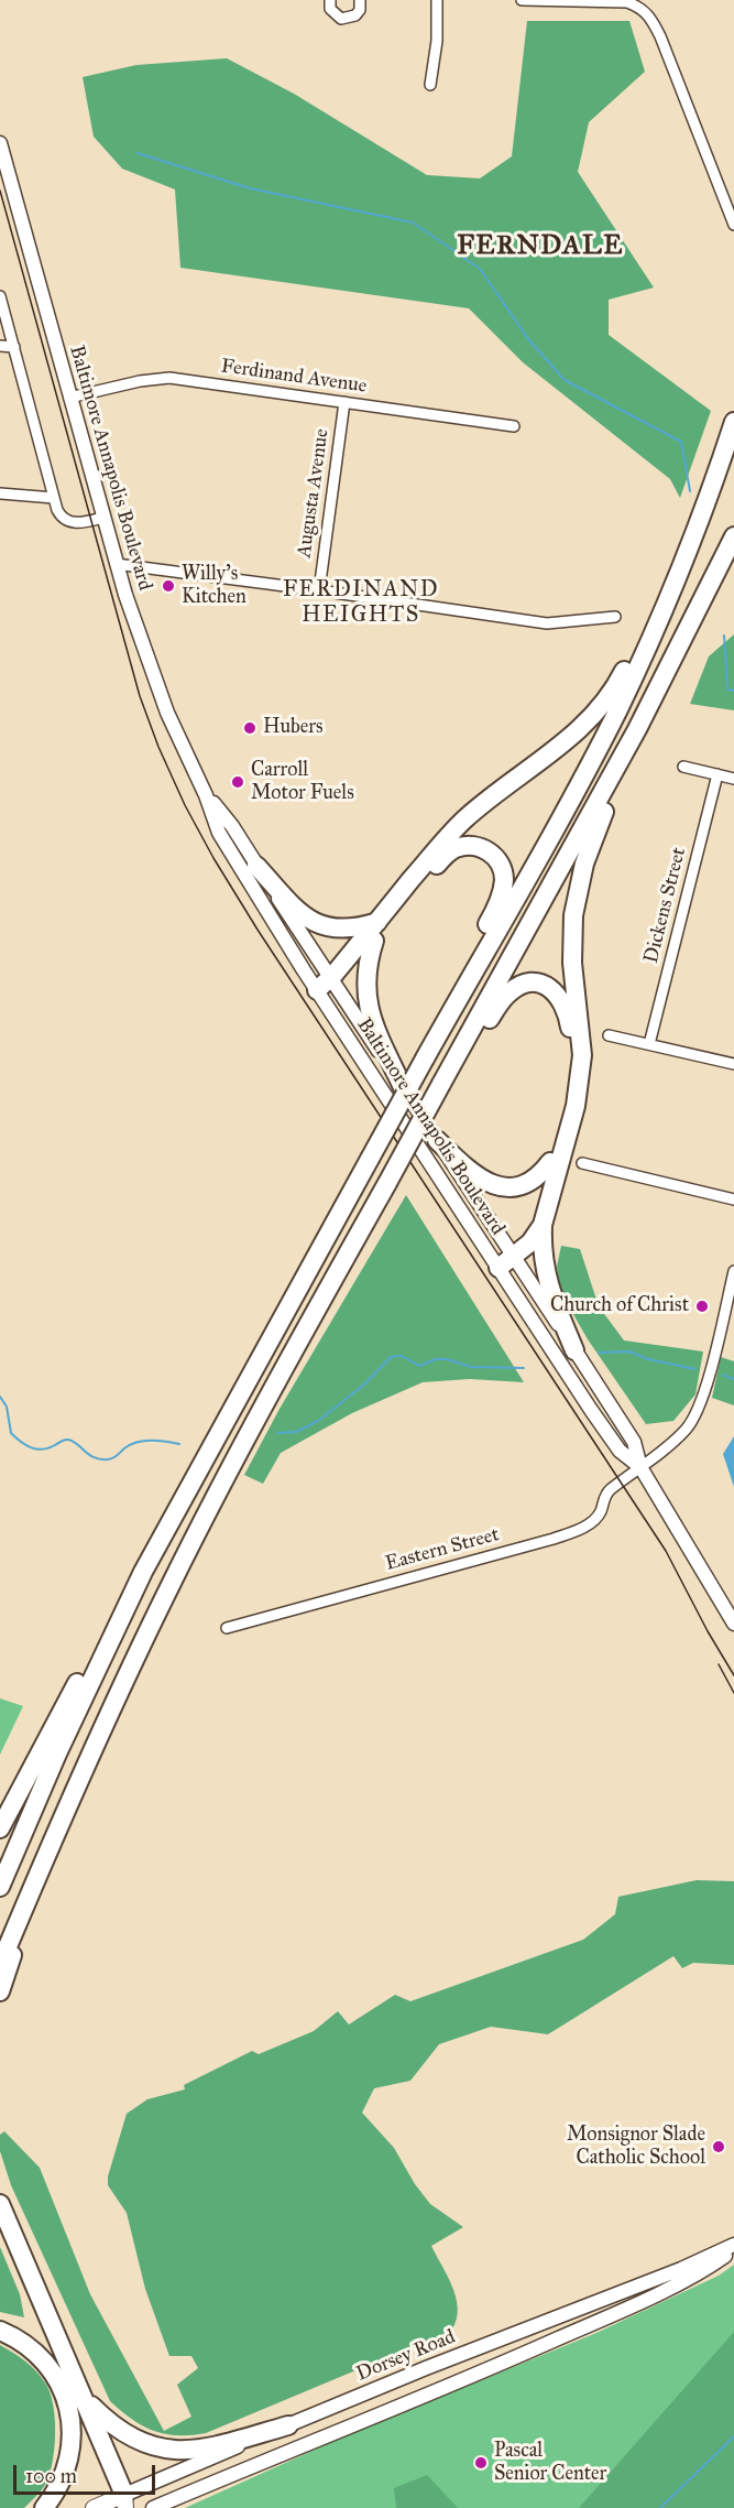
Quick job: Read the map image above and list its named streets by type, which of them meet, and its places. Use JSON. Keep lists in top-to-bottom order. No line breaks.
{"streets":{"main road":["Baltimore Annapolis Boulevard","Dorsey Road"],"street":["Ferdinand Avenue","Augusta Avenue","Dickens Street","Eastern Street"]},"crossings":[["Ferdinand Avenue","Baltimore Annapolis Boulevard"],["Ferdinand Avenue","Augusta Avenue"],["Baltimore Annapolis Boulevard","Eastern Street"]],"districts":["FERNDALE","FERDINAND HEIGHTS"],"places":["Willy's Kitchen","Hubers","Carroll Motor Fuels","Church of Christ","Monsignor Slade Catholic School","Pascal Senior Center"],"scale_bar":"100 m"}
